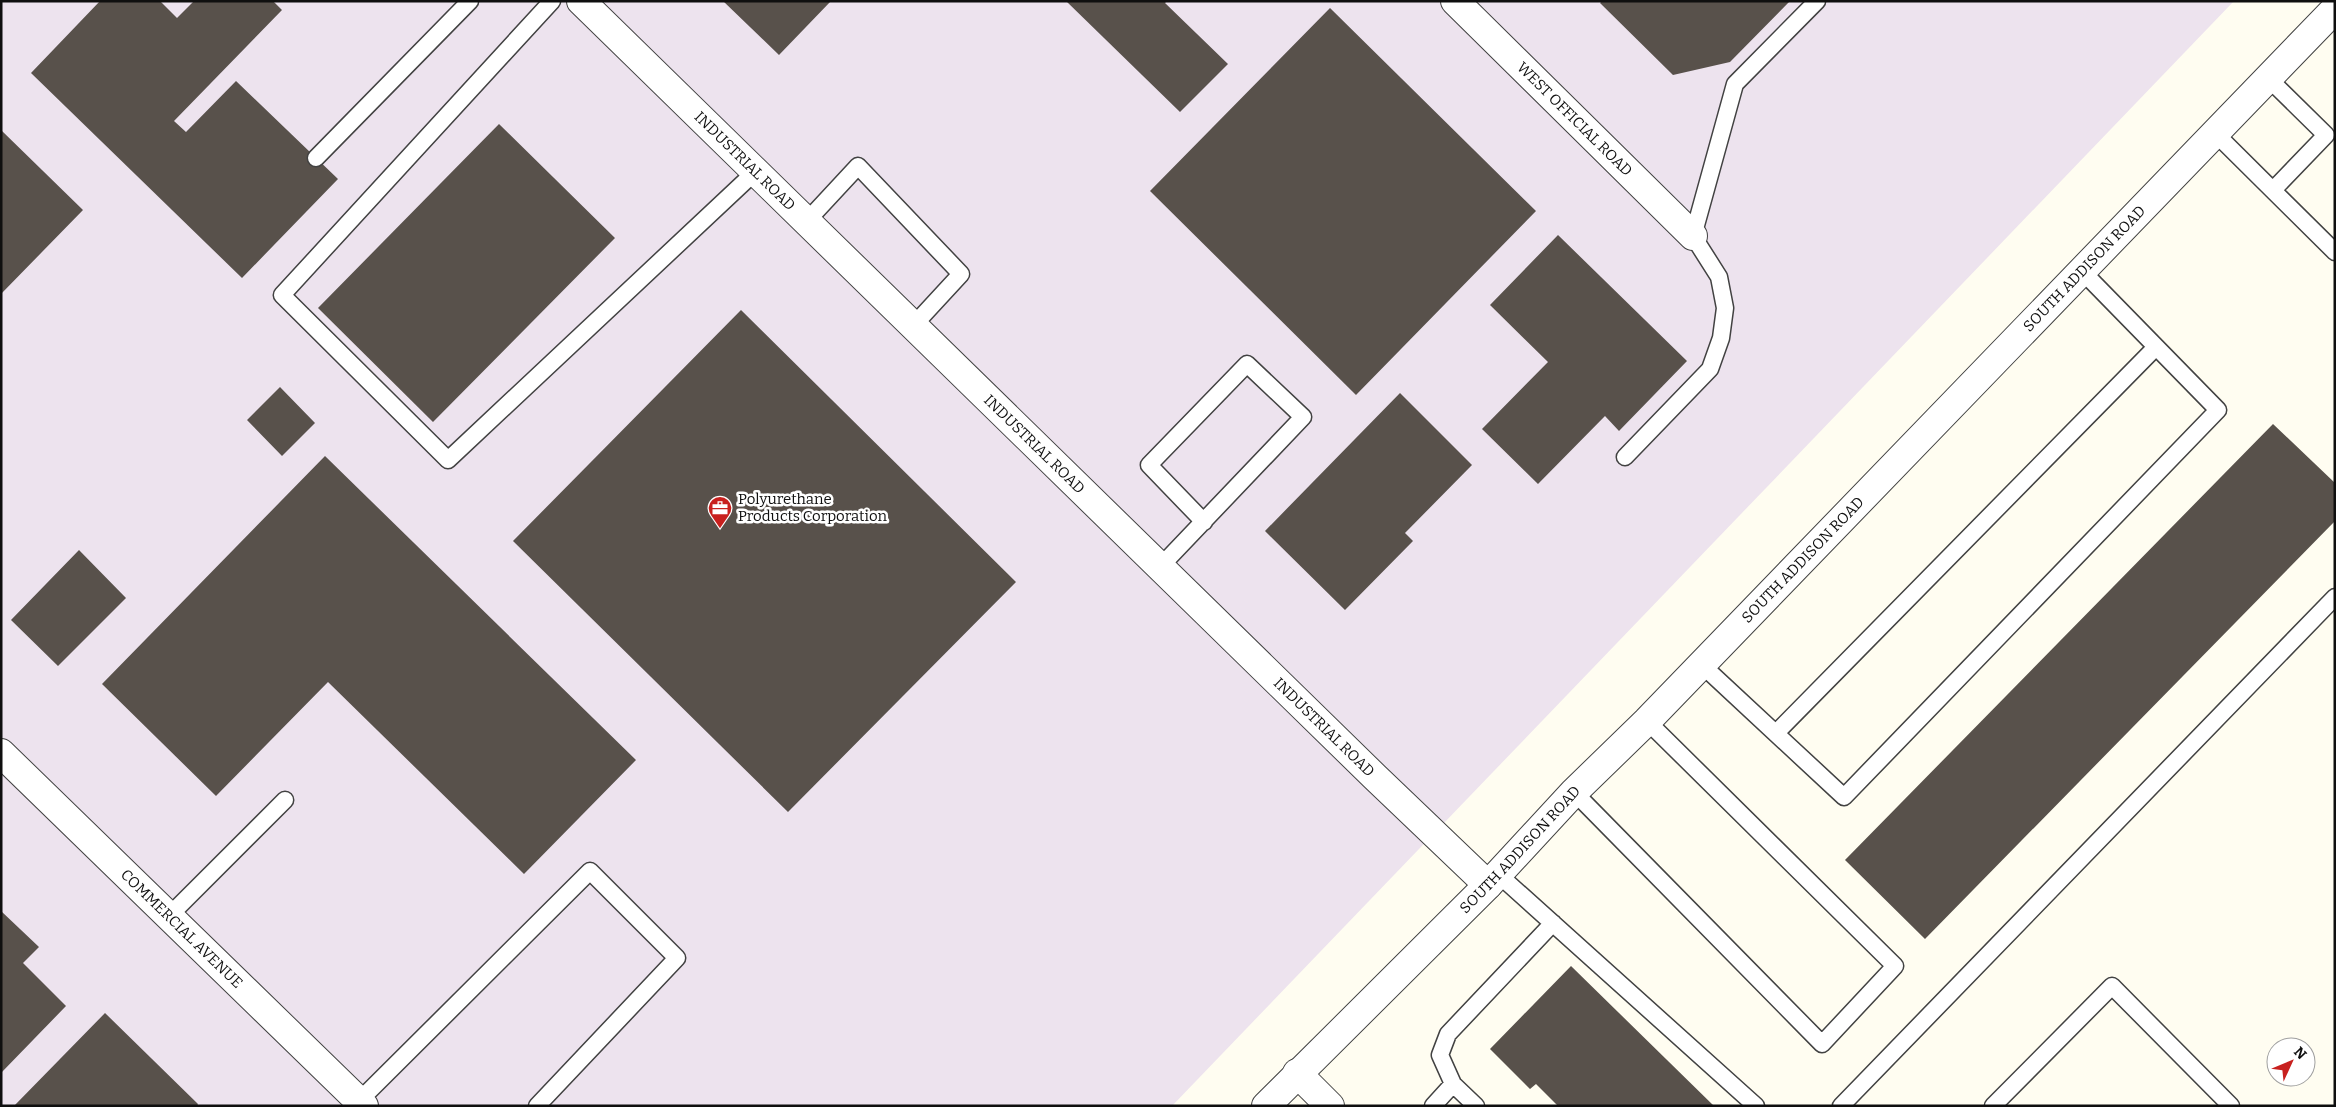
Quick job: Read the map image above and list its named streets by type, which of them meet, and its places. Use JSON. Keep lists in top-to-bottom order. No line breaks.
{"streets":{"street":["WEST OFFICIAL ROAD","INDUSTRIAL ROAD","SOUTH ADDISON ROAD","COMMERCIAL AVENUE"]},"crossings":[["INDUSTRIAL ROAD","SOUTH ADDISON ROAD"]],"places":{"office":["Polyurethane Products Corporation"]},"north":"top right"}
